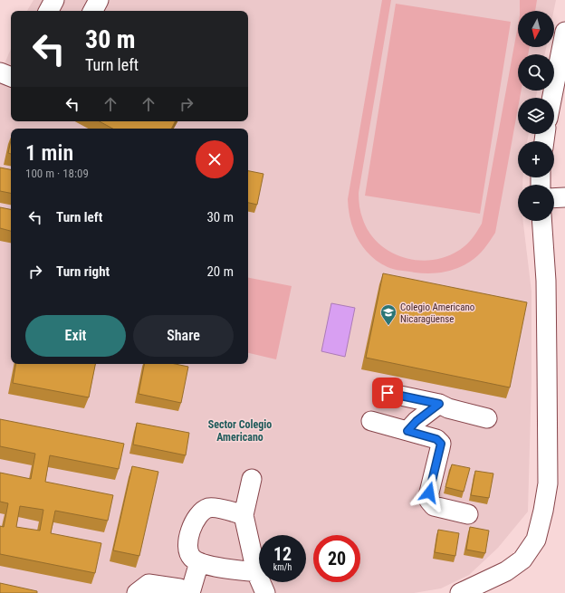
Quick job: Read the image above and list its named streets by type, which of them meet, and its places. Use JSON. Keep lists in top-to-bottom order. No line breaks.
{"districts":["Sector Colegio Americano"],"places":{"school or university":["Colegio Americano Nicaragüense"]},"north":"bottom","page":{"map_buttons":["+","−"],"turn":["30 m","Turn left"],"heading":["1 min","100 m · 18:09"],"list":[{"name":"Turn left","value":"30 m"},{"name":"Turn right","value":"20 m"}],"buttons":["Exit","Share"],"speed":"12 km/h","limit":"20"}}
